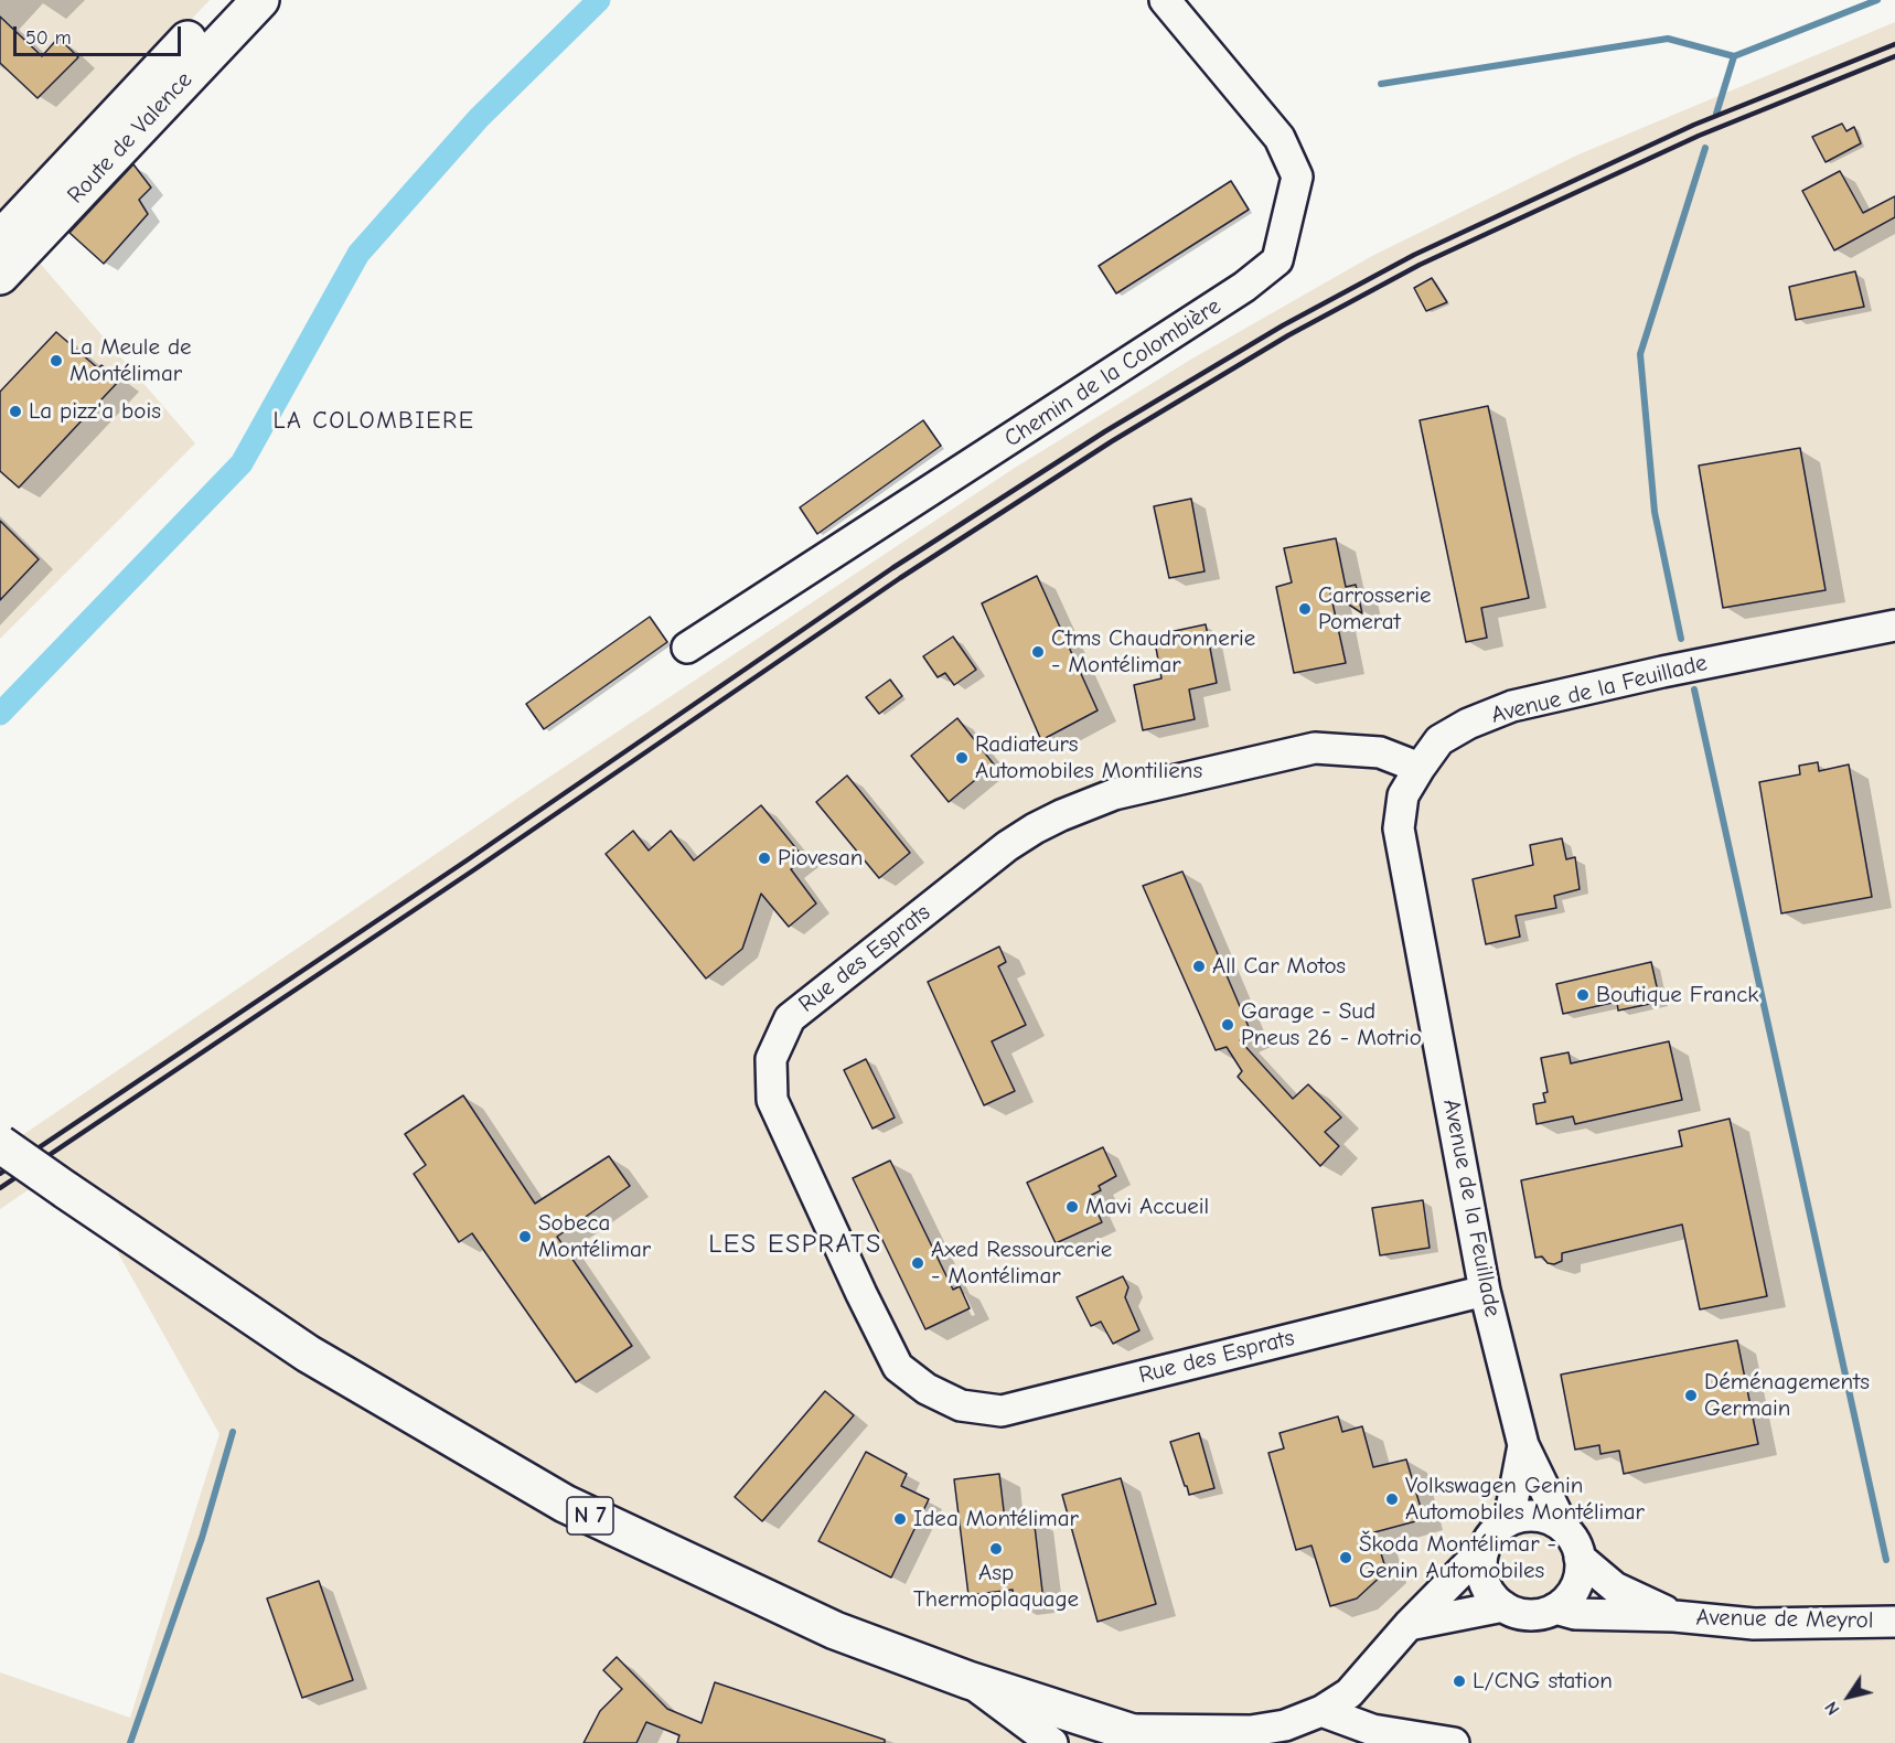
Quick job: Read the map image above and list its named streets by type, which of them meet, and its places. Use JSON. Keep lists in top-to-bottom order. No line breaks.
{"streets":{"main road":["Route de Valence","N 7"],"street":["Chemin de la Colombière","Avenue de la Feuillade","Rue des Esprats","Avenue de Meyrol"]},"crossings":[["Avenue de la Feuillade","Rue des Esprats"],["Avenue de la Feuillade","Avenue de Meyrol"]],"districts":["LA COLOMBIERE","LES ESPRATS"],"places":["La Meule de Montélimar","La pizz'a bois","Carrosserie Pomerat","Ctms Chaudronnerie - Montélimar","Radiateurs Automobiles Montiliens","Piovesan","All Car Motos","Boutique Franck","Garage - Sud Pneus 26 - Motrio","Mavi Accueil","Sobeca Montélimar","Axed Ressourcerie - Montélimar","Déménagements Germain","Volkswagen Genin Automobiles Montélimar","Idea Montélimar","Asp Thermoplaquage","Škoda Montélimar - Genin Automobiles","L/CNG station"],"scale_bar":"50 m","north":"bottom left"}
